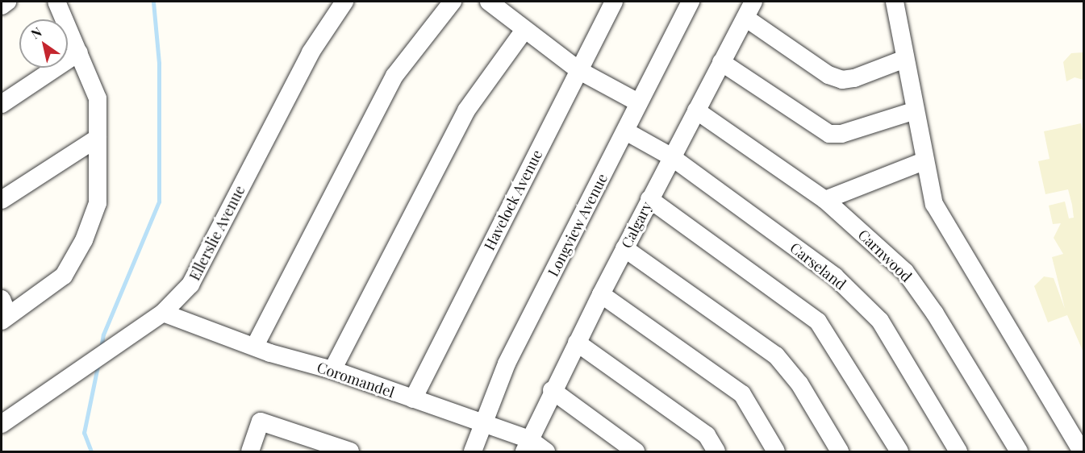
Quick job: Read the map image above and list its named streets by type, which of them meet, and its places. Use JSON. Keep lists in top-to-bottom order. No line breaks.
{"streets":{"street":["Havelock Avenue","Longview Avenue","Calgary","Ellerslie Avenue","Carnwood","Carseland","Coromandel"]},"crossings":[["Havelock Avenue","Coromandel"],["Longview Avenue","Carseland"],["Longview Avenue","Coromandel"],["Calgary","Carnwood"],["Calgary","Carseland"],["Calgary","Coromandel"],["Ellerslie Avenue","Coromandel"]],"north":"top left"}
